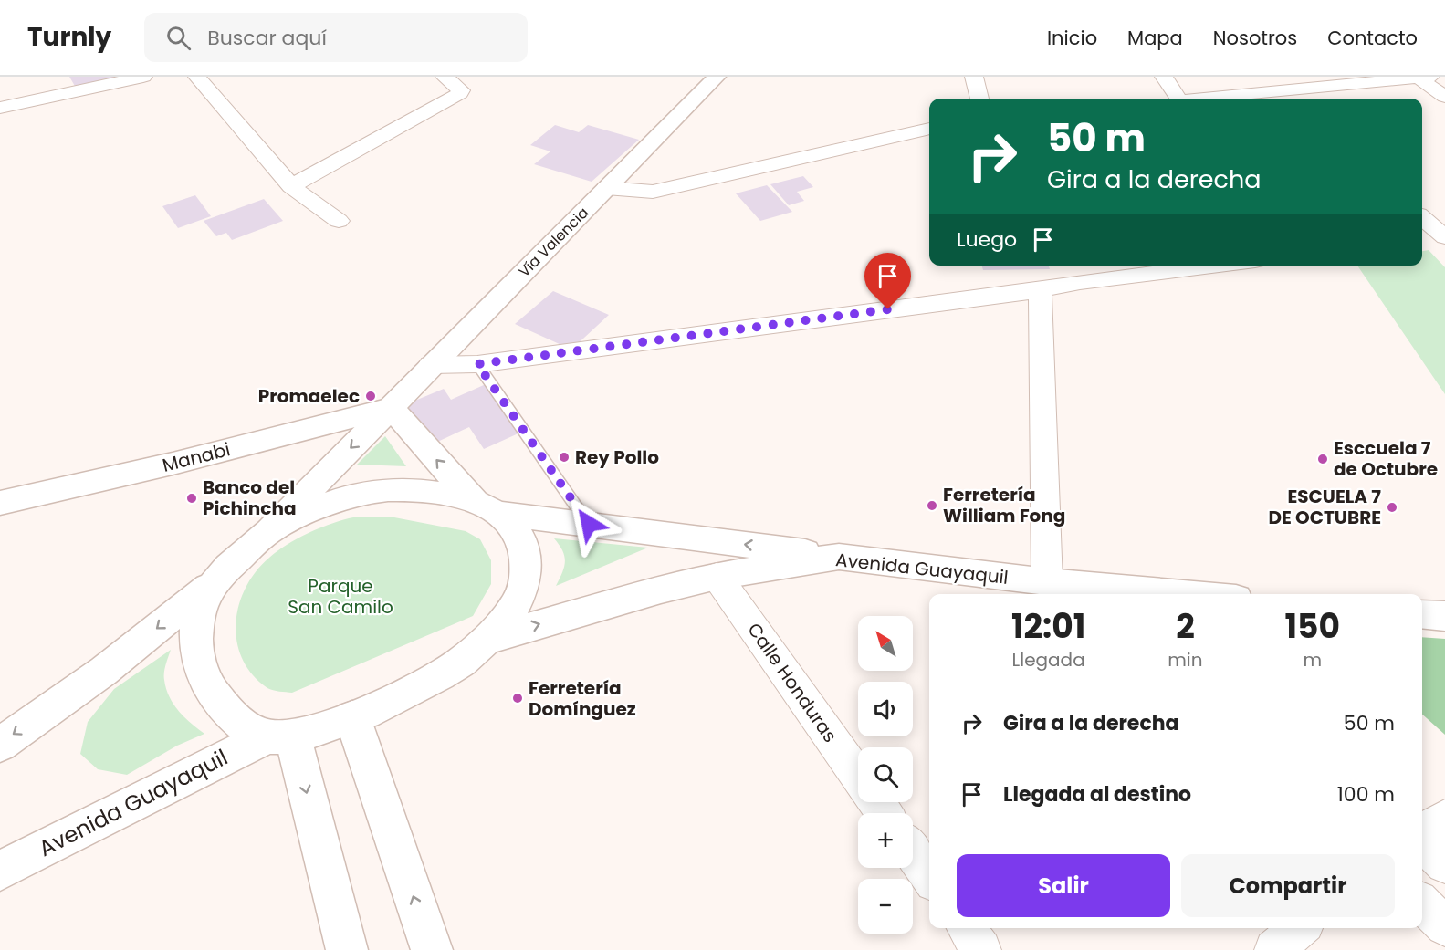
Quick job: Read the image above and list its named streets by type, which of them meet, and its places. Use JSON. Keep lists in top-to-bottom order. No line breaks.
{"streets":{"main road":["Vía Valencia","Manabi","Avenida Guayaquil"],"street":["Calle Honduras"]},"crossings":[["Vía Valencia","Manabi"],["Avenida Guayaquil","Calle Honduras"]],"parks":["Parque San Camilo"],"places":["Promaelec","Rey Pollo","Esccuela 7 de Octubre","Banco del Pichincha","Ferretería William Fong","ESCUELA 7 DE OCTUBRE","Ferretería Domínguez"],"north":"top left","page":{"header":"Turnly","search":"Buscar aquí","nav":["Inicio","Mapa","Nosotros","Contacto"],"turn":["50 m","Gira a la derecha"],"then":"Luego","eta":["12:01","Llegada","2","min","150","m"],"map_buttons":["+","−"],"list":[{"name":"Gira a la derecha","value":"50 m"},{"name":"Llegada al destino","value":"100 m"}],"buttons":["Salir","Compartir"]}}
